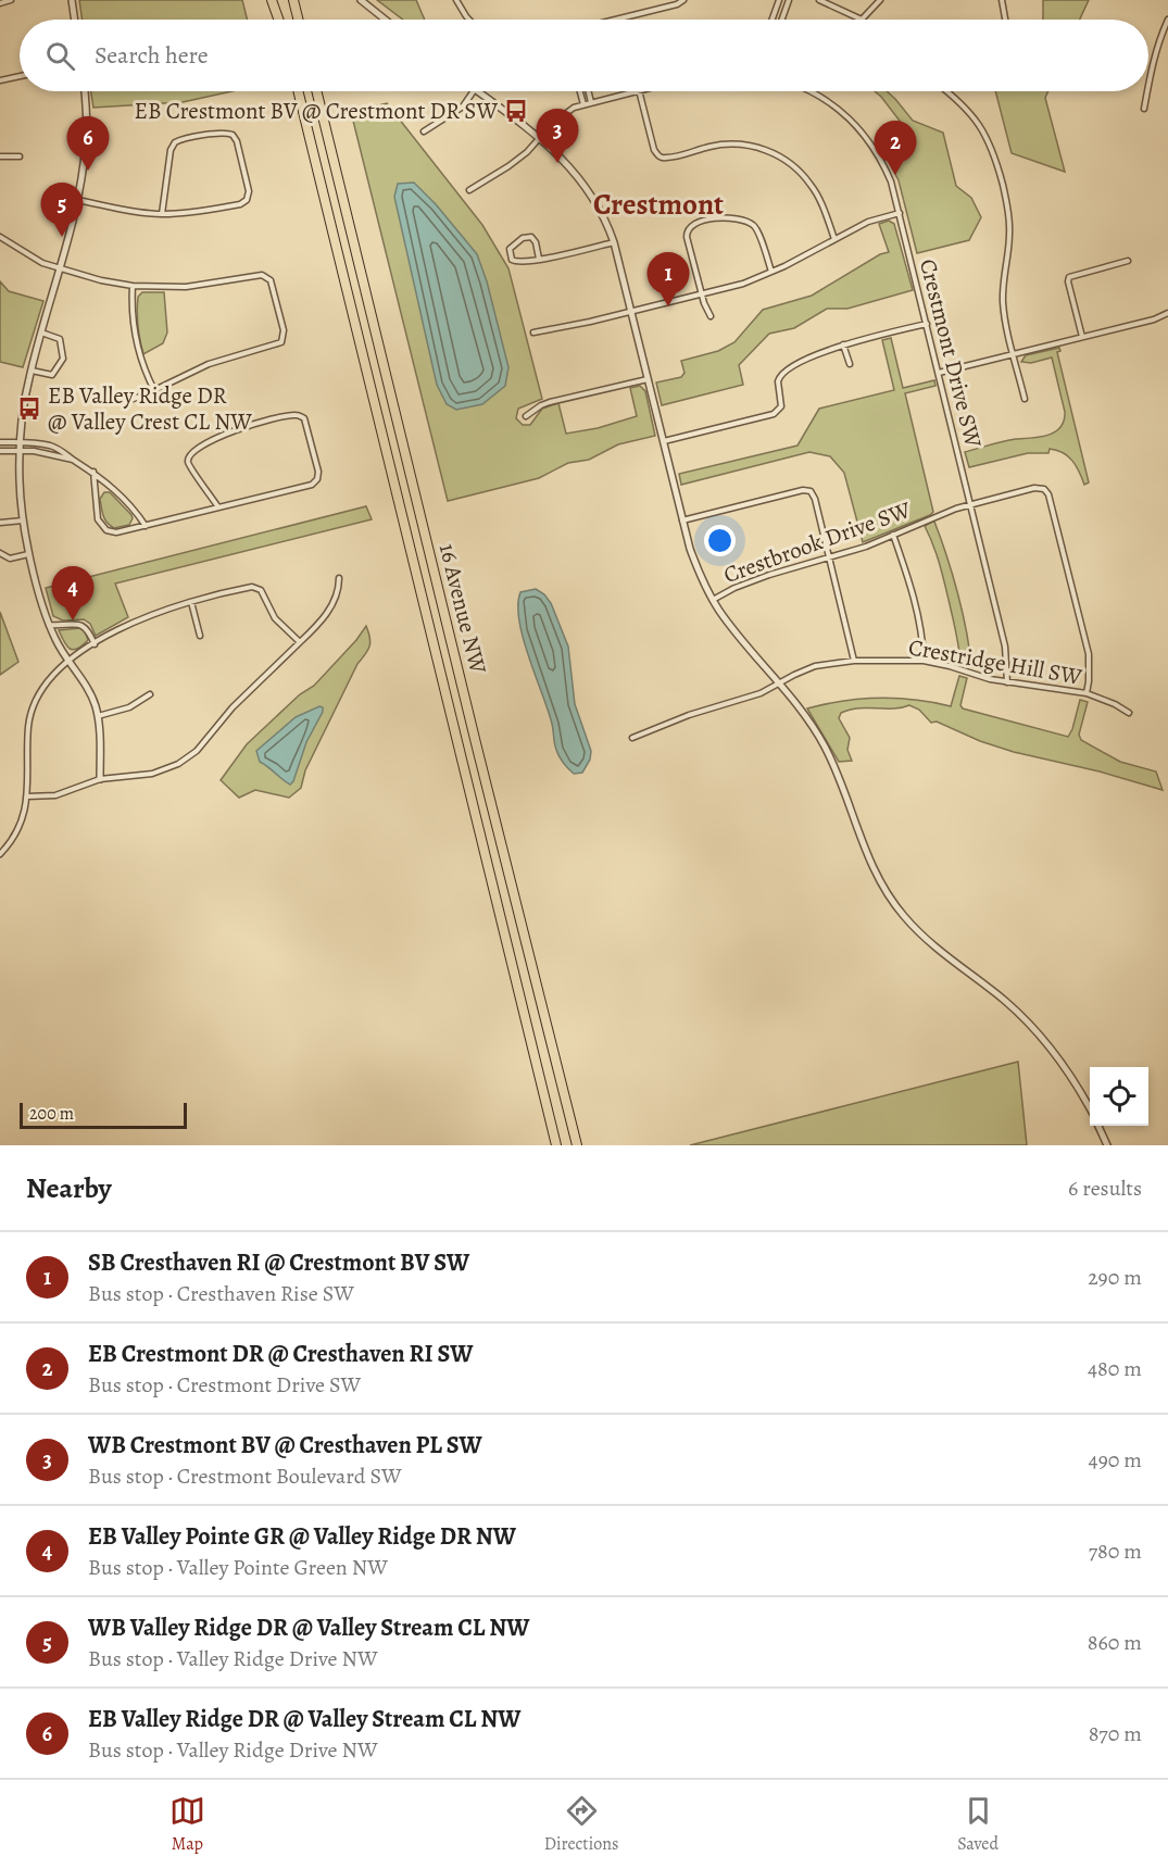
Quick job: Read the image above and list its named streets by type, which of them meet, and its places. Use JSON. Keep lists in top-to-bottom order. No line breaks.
{"streets":{"highway":["16 Avenue NW"],"street":["Crestmont Drive SW","Crestbrook Drive SW","Crestridge Hill SW"]},"crossings":[["Crestmont Drive SW","Crestbrook Drive SW"],["Crestmont Drive SW","Crestridge Hill SW"],["Crestbrook Drive SW","Crestridge Hill SW"]],"districts":["Crestmont"],"places":{"bus stop":["EB Crestmont BV @ Crestmont DR SW","EB Valley Ridge DR @ Valley Crest CL NW"]},"scale_bar":"200 m","page":{"search":"Search here","pins":["3","6","2","5","1","4"],"scale":"200 m","heading":["Nearby","6 results"],"list":[{"mark":"1","name":"SB Cresthaven RI @ Crestmont BV SW","note":"Bus stop · Cresthaven Rise SW","value":"290 m"},{"mark":"2","name":"EB Crestmont DR @ Cresthaven RI SW","note":"Bus stop · Crestmont Drive SW","value":"480 m"},{"mark":"3","name":"WB Crestmont BV @ Cresthaven PL SW","note":"Bus stop · Crestmont Boulevard SW","value":"490 m"},{"mark":"4","name":"EB Valley Pointe GR @ Valley Ridge DR NW","note":"Bus stop · Valley Pointe Green NW","value":"780 m"},{"mark":"5","name":"WB Valley Ridge DR @ Valley Stream CL NW","note":"Bus stop · Valley Ridge Drive NW","value":"860 m"},{"mark":"6","name":"EB Valley Ridge DR @ Valley Stream CL NW","note":"Bus stop · Valley Ridge Drive NW","value":"870 m"}],"nav":["Map","Directions","Saved"]}}
